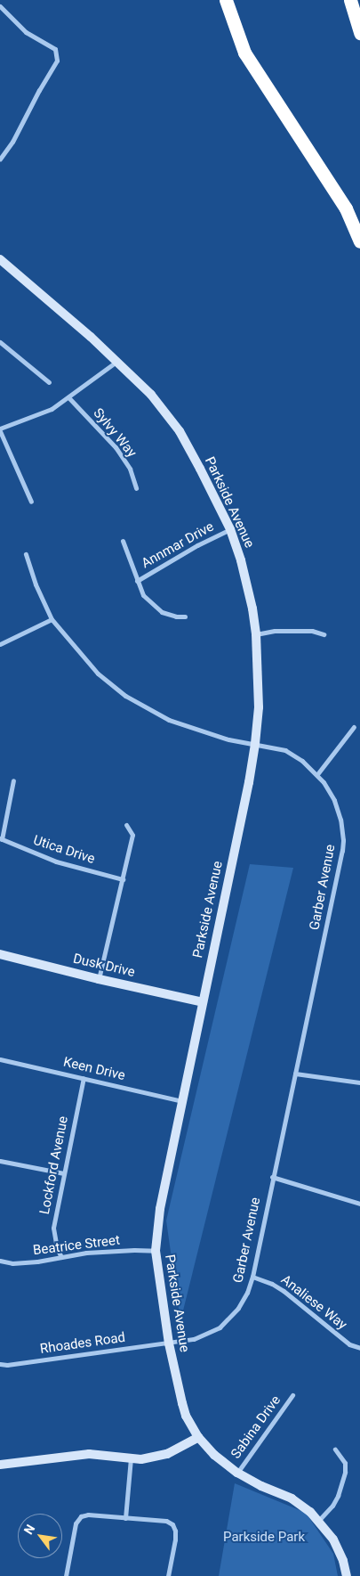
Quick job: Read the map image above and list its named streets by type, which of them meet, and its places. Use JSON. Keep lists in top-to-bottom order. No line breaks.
{"streets":{"main road":["Parkside Avenue","Dusk Drive"],"street":["Sylvy Way","Annmar Drive","Utica Drive","Garber Avenue","Keen Drive","Lockford Avenue","Beatrice Street","Analiese Way","Rhoades Road","Sabina Drive"]},"crossings":[["Parkside Avenue","Annmar Drive"],["Parkside Avenue","Garber Avenue"],["Parkside Avenue","Dusk Drive"],["Parkside Avenue","Keen Drive"],["Parkside Avenue","Beatrice Street"],["Parkside Avenue","Rhoades Road"],["Parkside Avenue","Sabina Drive"],["Garber Avenue","Analiese Way"],["Garber Avenue","Rhoades Road"],["Keen Drive","Lockford Avenue"],["Lockford Avenue","Beatrice Street"]],"parks":["Parkside Park"],"north":"top left"}
